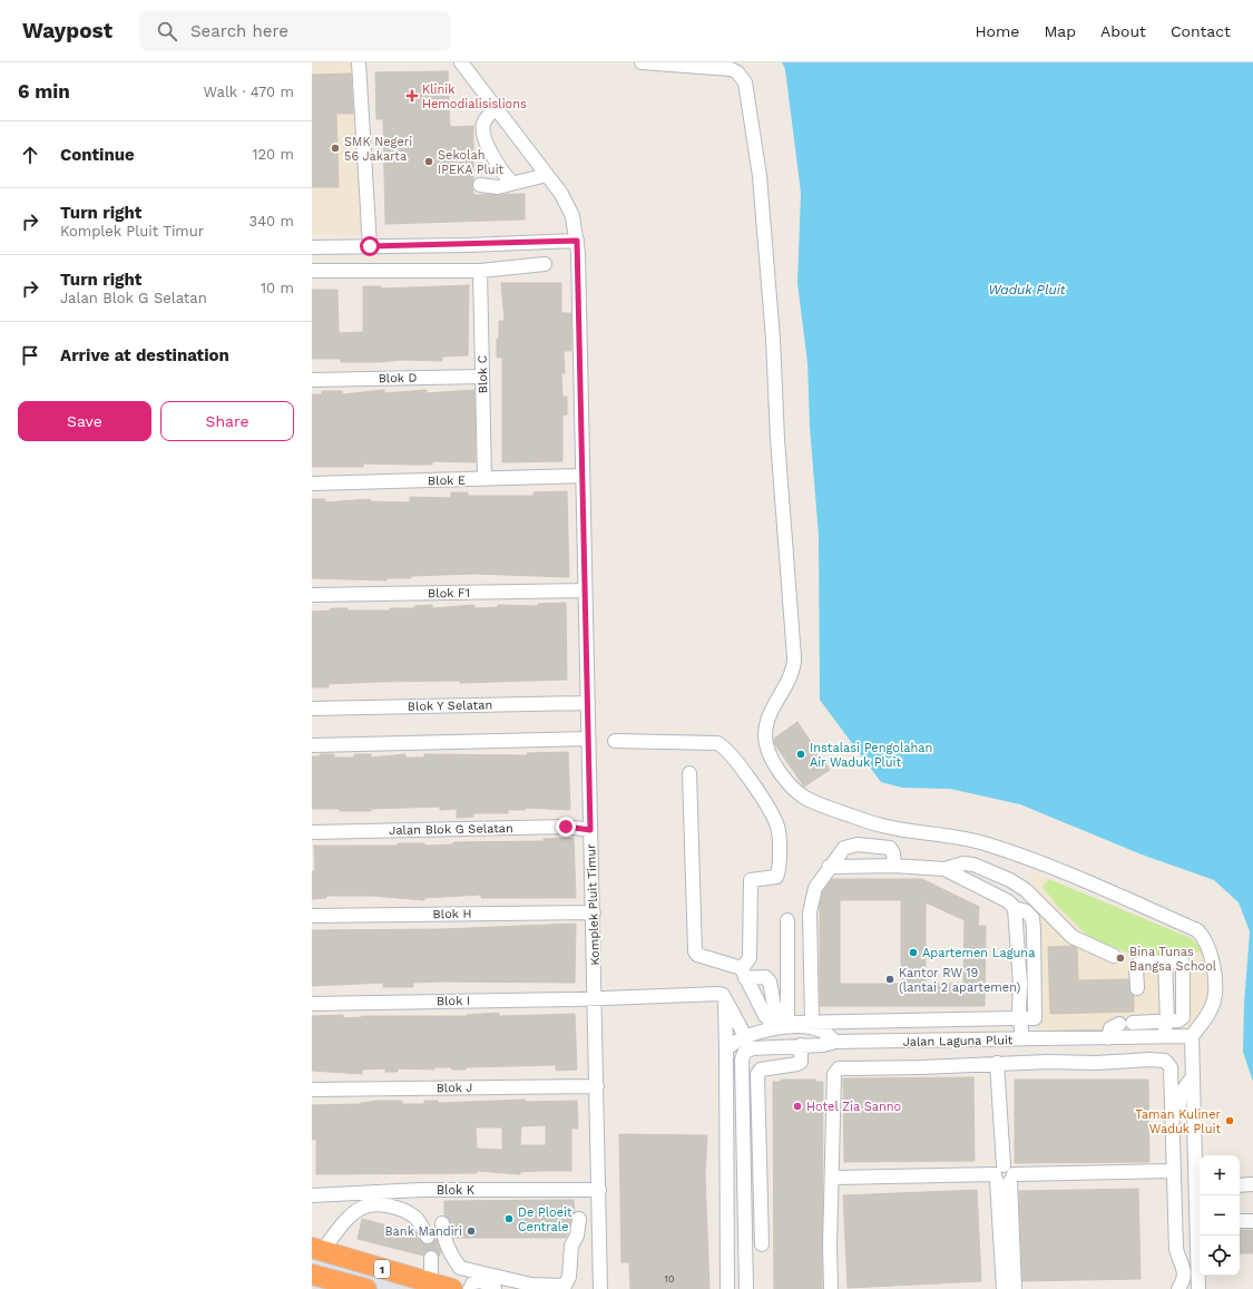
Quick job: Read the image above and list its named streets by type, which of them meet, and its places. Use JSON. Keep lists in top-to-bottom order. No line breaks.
{"streets":{"highway":["1"],"street":["Blok C","Blok D","Blok E","Blok F1","Blok Y Selatan","Jalan Blok G Selatan","Komplek Pluit Timur","Blok H","Blok I","Jalan Laguna Pluit","Blok J","Blok K"]},"crossings":[["Blok C","Blok D"],["Blok C","Blok E"],["Blok E","Komplek Pluit Timur"],["Blok F1","Komplek Pluit Timur"],["Blok Y Selatan","Komplek Pluit Timur"],["Jalan Blok G Selatan","Komplek Pluit Timur"],["Komplek Pluit Timur","Blok H"],["Komplek Pluit Timur","Blok I"],["Komplek Pluit Timur","Blok J"],["Komplek Pluit Timur","Blok K"]],"water":["Waduk Pluit"],"places":{"health":["Klinik Hemodialisislions"],"other":["SMK Negeri 56 Jakarta","Sekolah IPEKA Pluit","Instalasi Pengolahan Air Waduk Pluit","Apartemen Laguna","Bina Tunas Bangsa School","Kantor RW 19 (lantai 2 apartemen)","Hotel Zia Sanno","Taman Kuliner Waduk Pluit","De Ploeit Centrale","Bank Mandiri"]},"house_numbers":["10"],"page":{"header":"Waypost","search":"Search here","nav":["Home","Map","About","Contact"],"heading":["6 min","Walk · 470 m"],"list":[["Continue","120 m"],["Turn right","Komplek Pluit Timur","340 m"],["Turn right","Jalan Blok G Selatan","10 m"],"Arrive at destination"],"buttons":["Save","Share"],"map_buttons":["+","−"]}}
